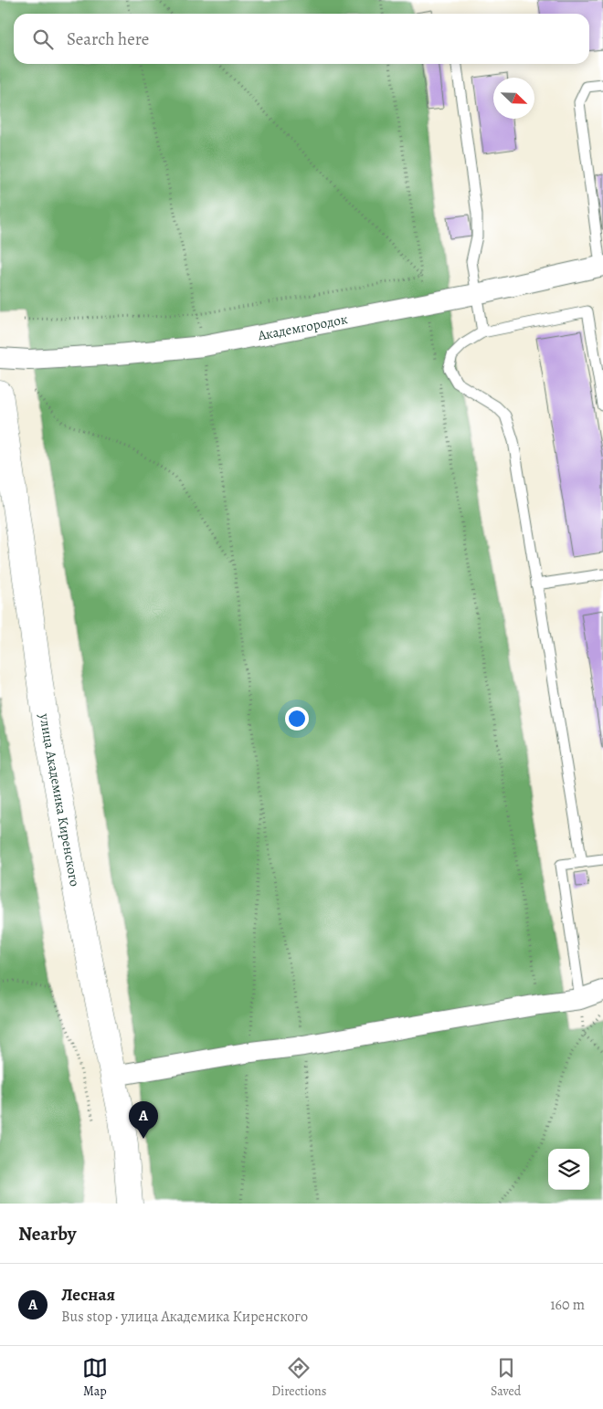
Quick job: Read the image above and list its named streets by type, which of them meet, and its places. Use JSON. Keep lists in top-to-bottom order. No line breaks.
{"streets":{"main road":["улица Академика Киренского"],"street":["Академгородок"]},"north":"bottom right","page":{"search":"Search here","pins":"A","heading":"Nearby","list":[{"mark":"A","name":"Лесная","note":"Bus stop · улица Академика Киренского","value":"160 m"}],"nav":["Map","Directions","Saved"]}}
